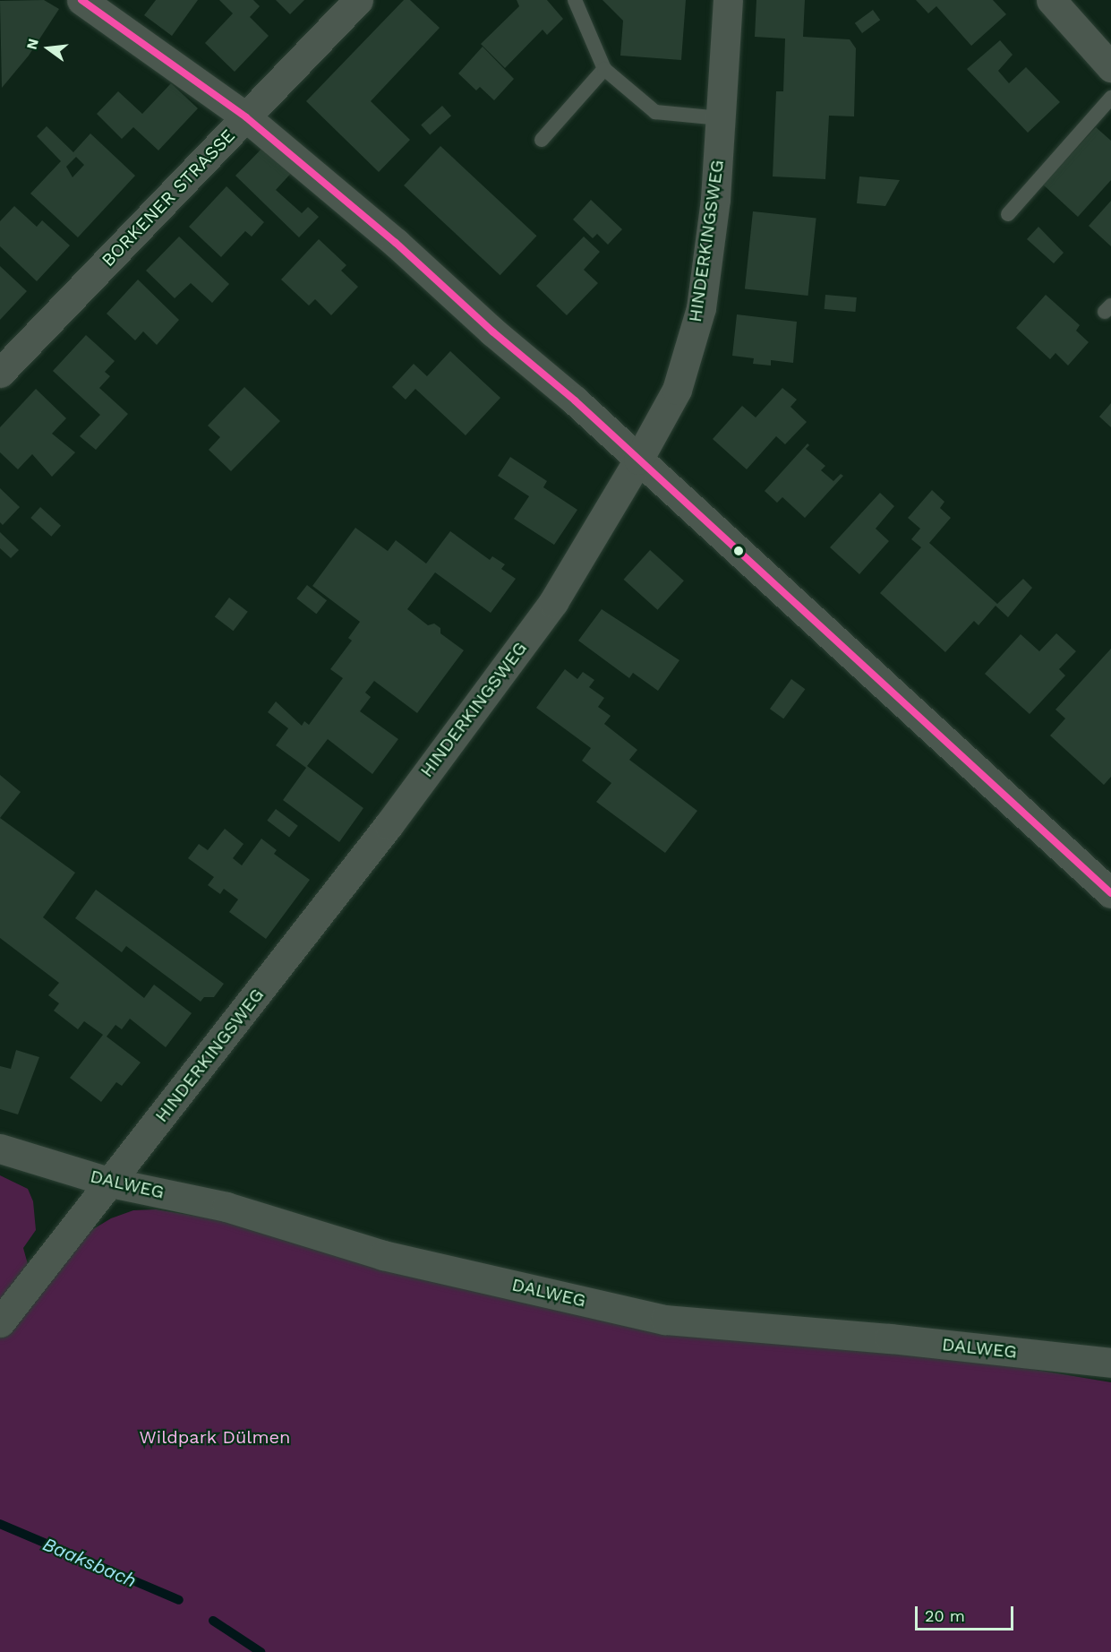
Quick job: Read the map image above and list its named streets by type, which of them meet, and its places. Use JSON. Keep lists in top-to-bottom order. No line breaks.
{"streets":{"street":["BORKENER STRASSE","HINDERKINGSWEG","DALWEG"]},"crossings":[["HINDERKINGSWEG","DALWEG"]],"water":["Baaksbach"],"parks":["Wildpark Dülmen"],"scale_bar":"20 m","north":"left"}
